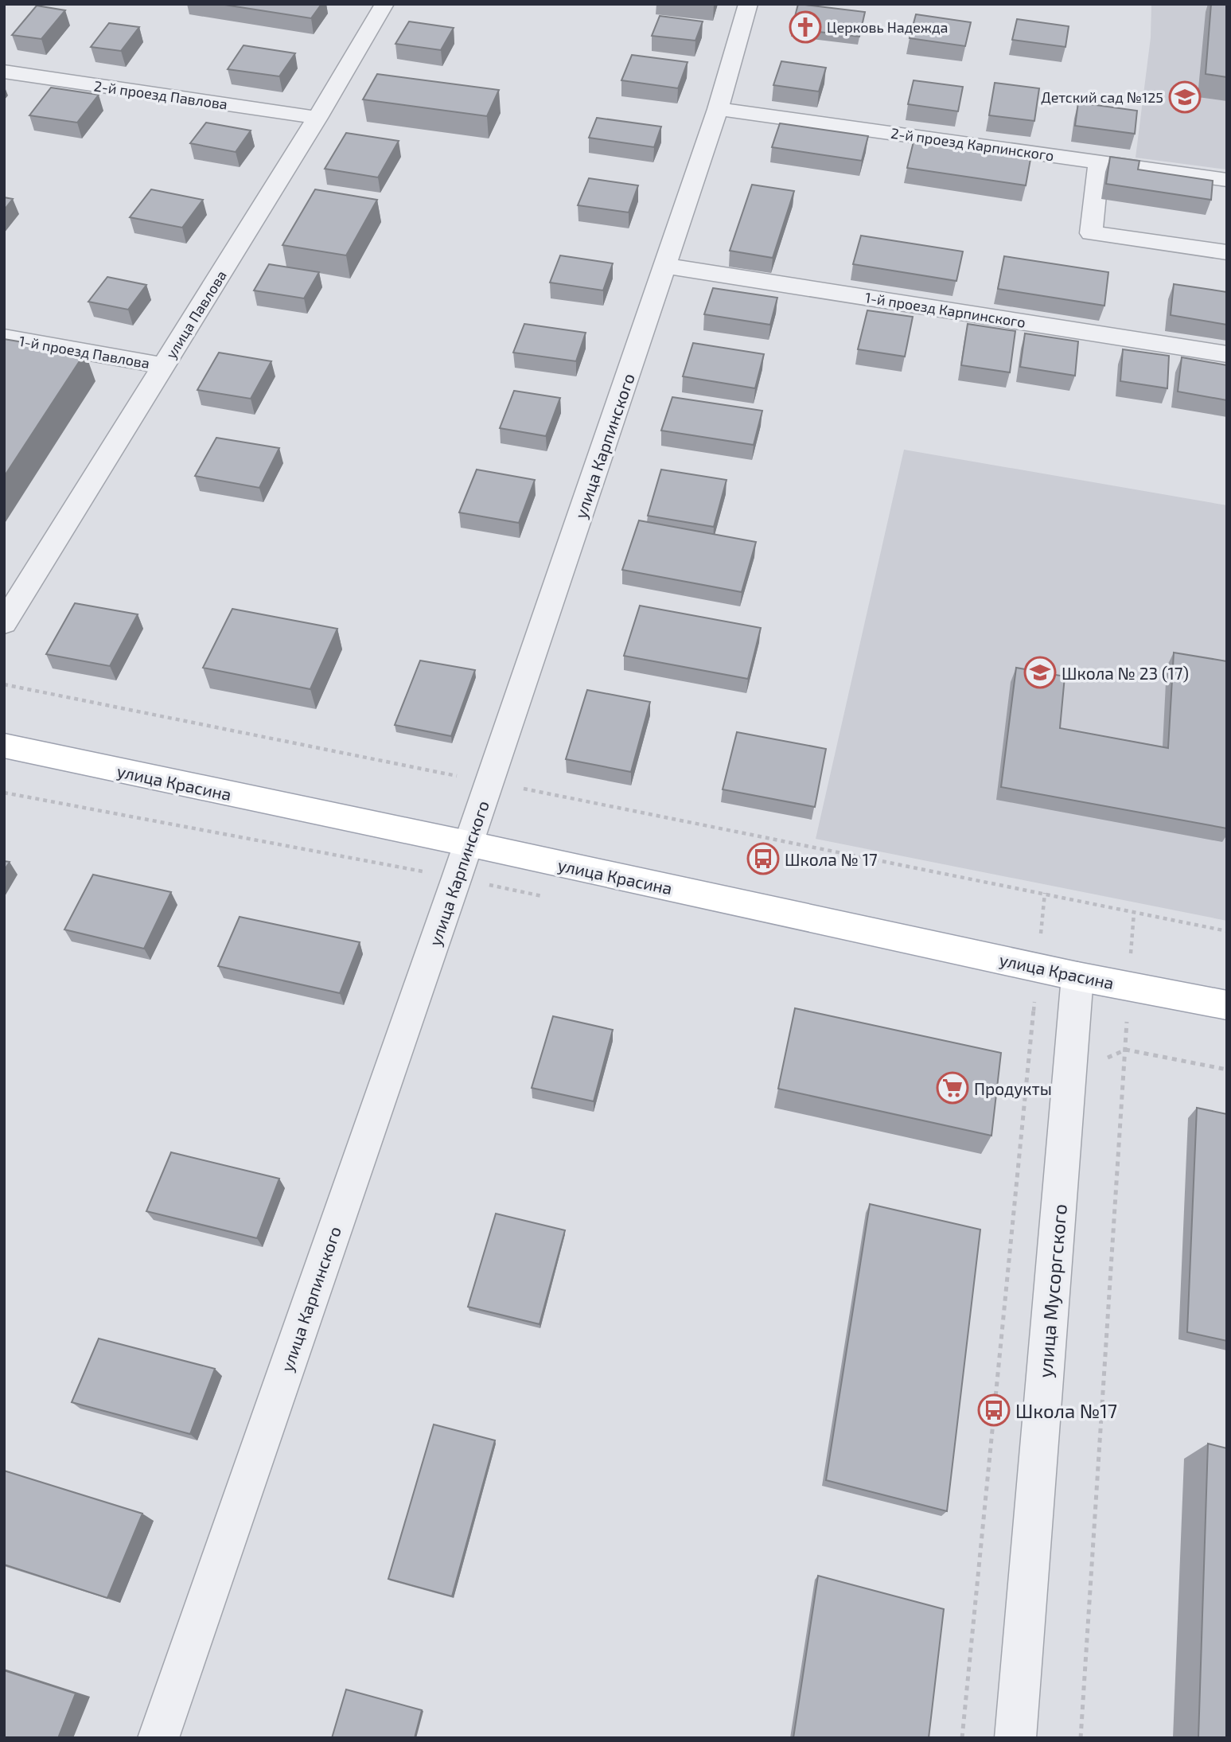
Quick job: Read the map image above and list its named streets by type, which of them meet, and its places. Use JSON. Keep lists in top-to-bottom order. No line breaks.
{"streets":{"main road":["улица Красина"],"street":["2-й проезд Павлова","2-й проезд Карпинского","1-й проезд Карпинского","улица Павлова","1-й проезд Павлова","улица Карпинского","улица Мусоргского"]},"crossings":[["2-й проезд Павлова","улица Павлова"],["2-й проезд Карпинского","улица Карпинского"],["1-й проезд Карпинского","улица Карпинского"],["улица Павлова","1-й проезд Павлова"],["улица Карпинского","улица Красина"],["улица Красина","улица Мусоргского"]],"places":{"church":["Церковь Надежда"],"school or university":["Детский сад №125","Школа № 23 (17)"],"bus stop":["Школа № 17","Школа №17"],"supermarket":["Продукты"]}}
